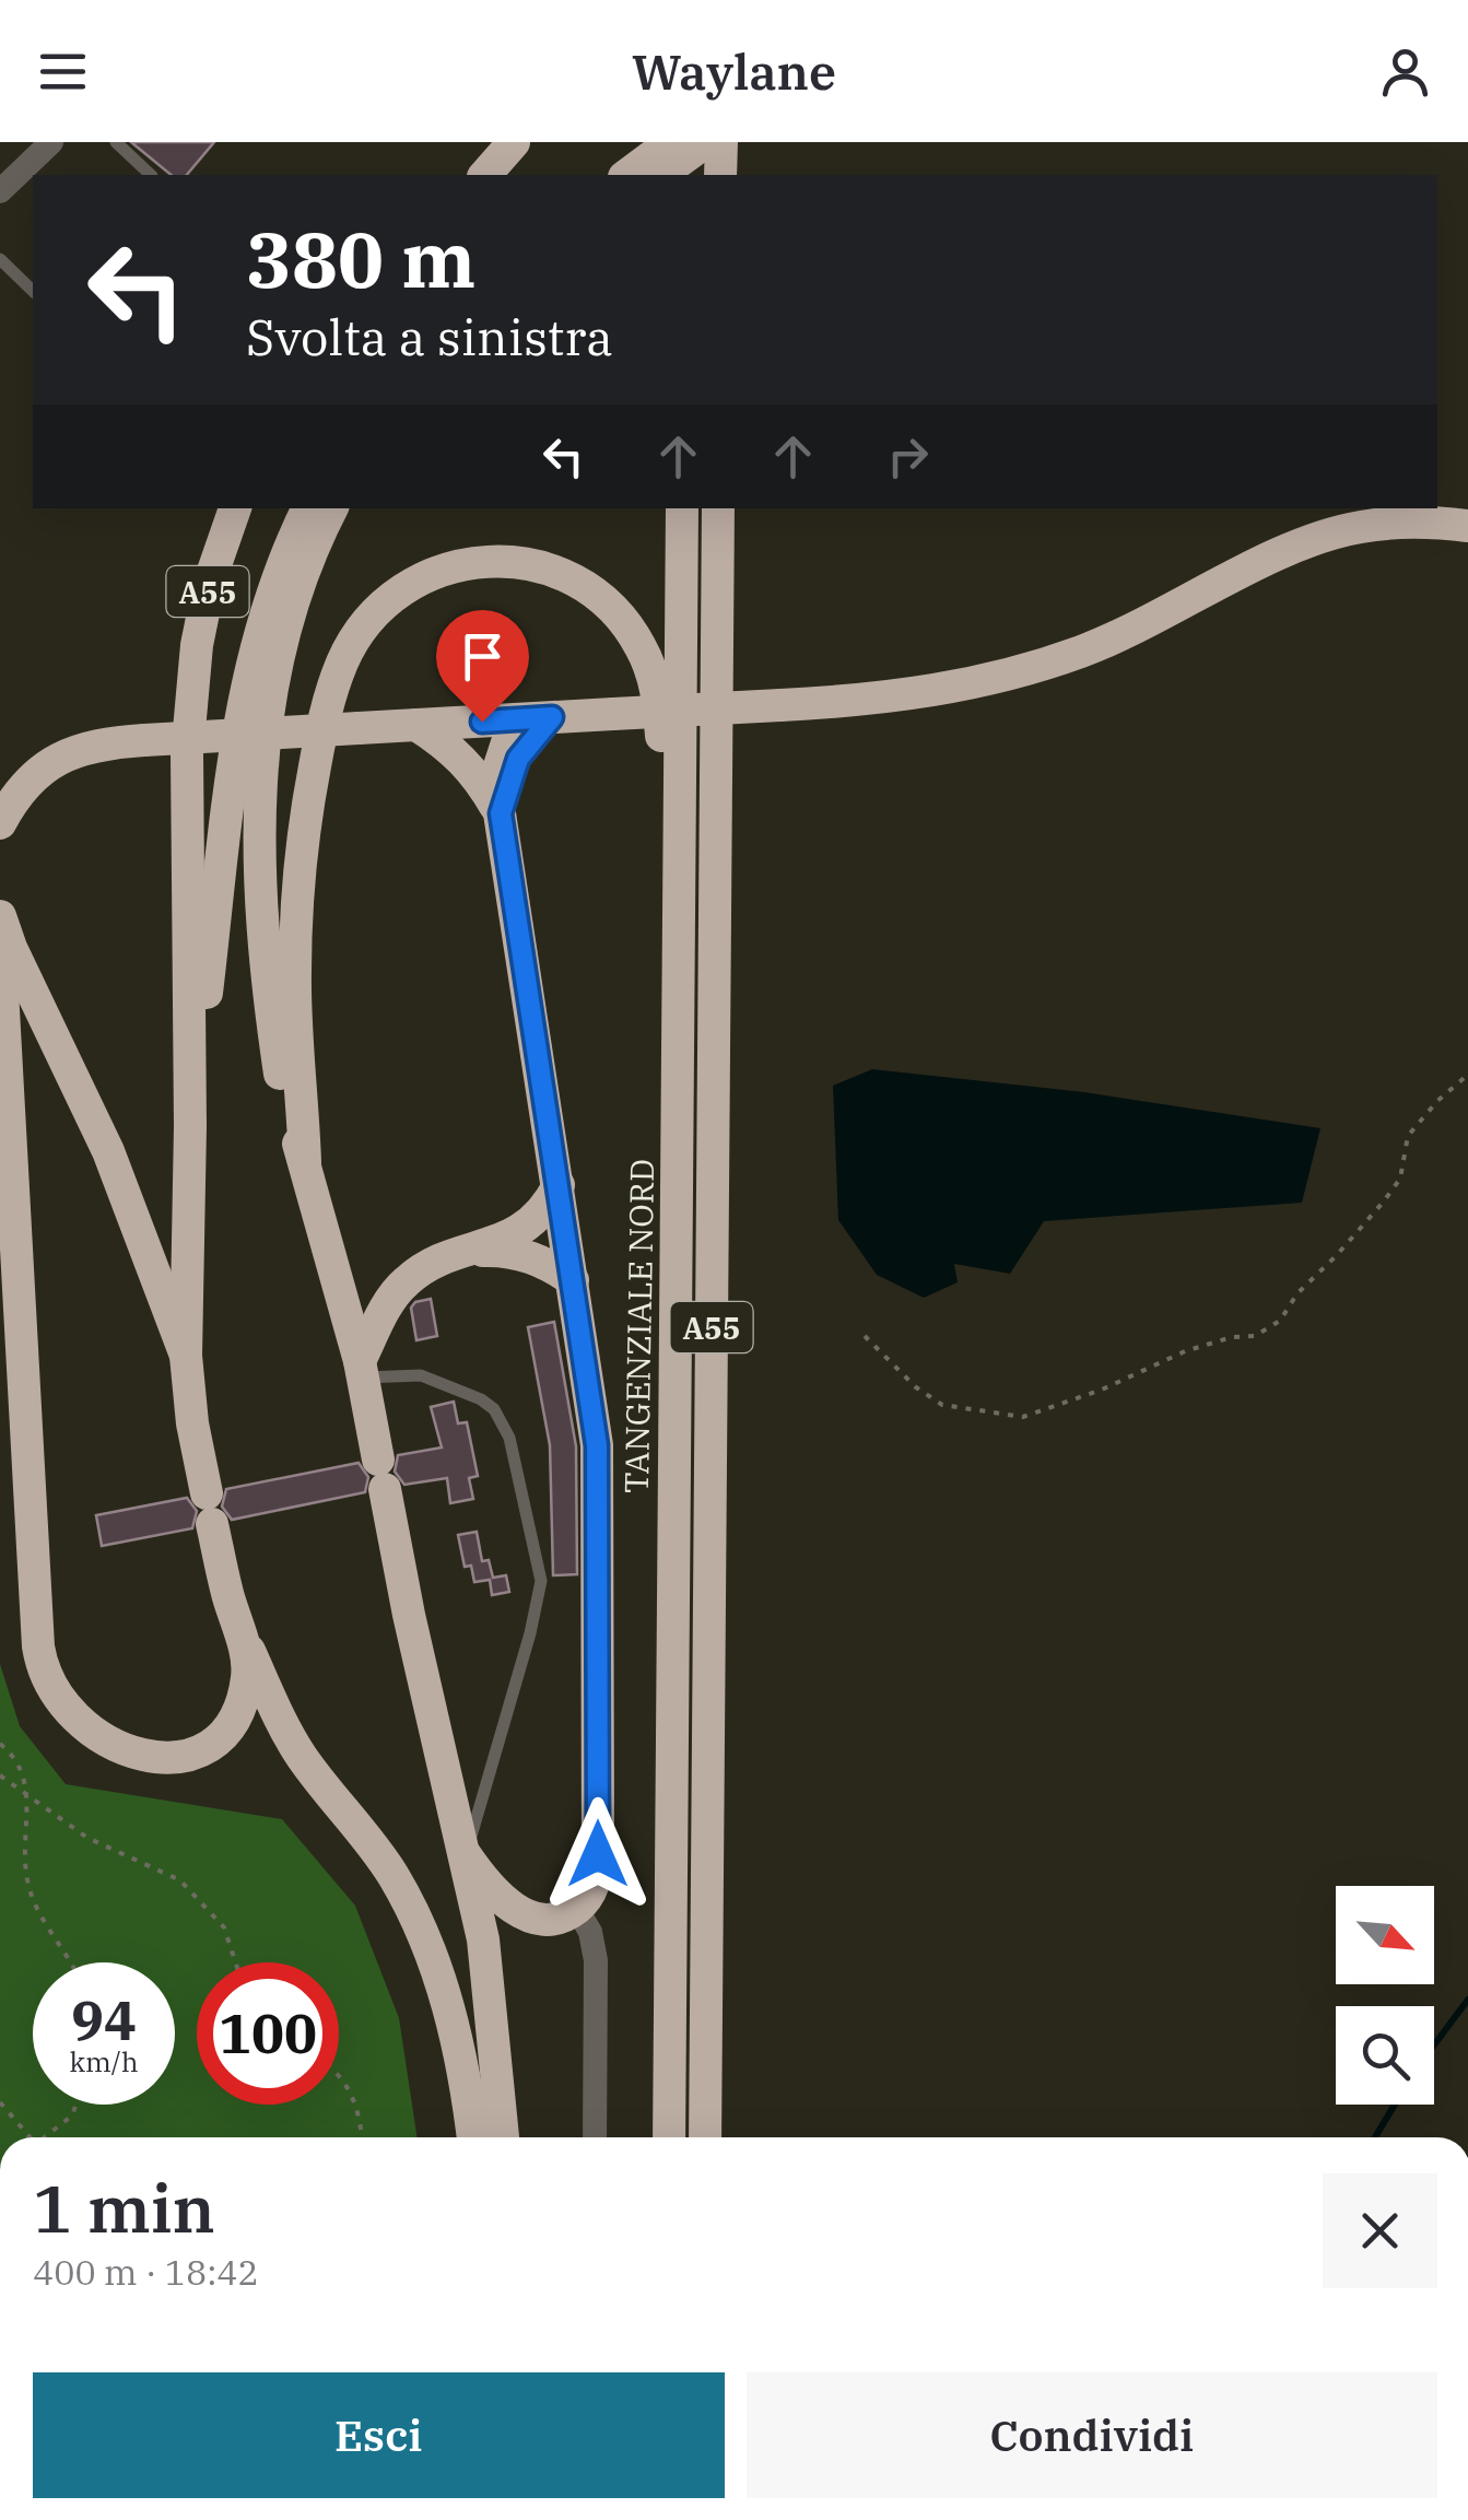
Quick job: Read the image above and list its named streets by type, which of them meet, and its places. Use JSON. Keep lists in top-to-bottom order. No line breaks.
{"streets":{"highway":["A55","TANGENZIALE NORD"]},"north":"bottom right","page":{"header":"Waylane","turn":["380 m","Svolta a sinistra"],"speed":"94 km/h","limit":"100","heading":["1 min","400 m · 18:42"],"buttons":["Esci","Condividi"]}}
